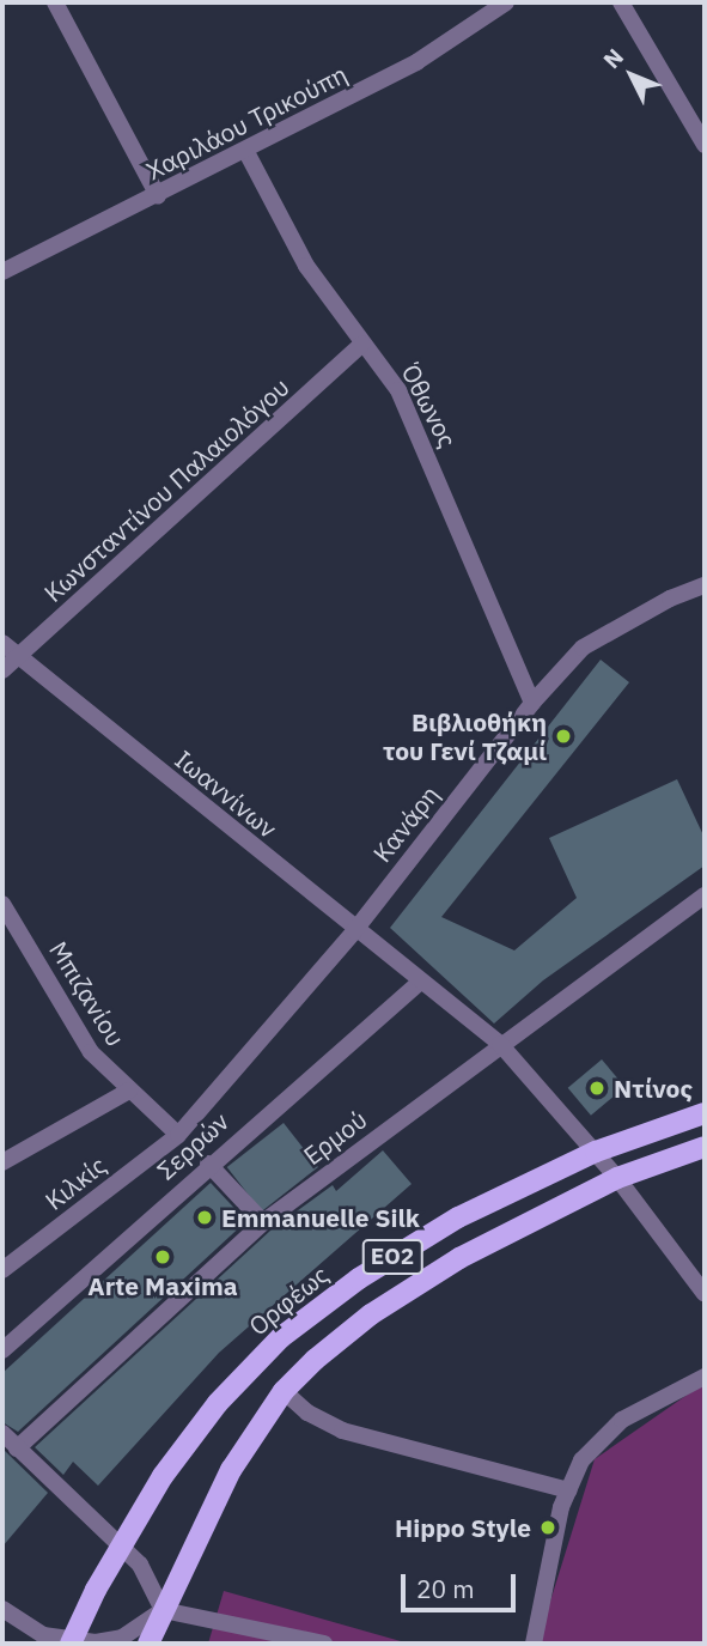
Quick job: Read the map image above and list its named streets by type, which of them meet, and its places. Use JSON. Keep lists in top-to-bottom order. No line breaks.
{"streets":{"main road":["ΕΟ2","Ορφέως"],"street":["Χαριλάου Τρικούπη","Όθωνος","Κωνσταντίνου Παλαιολόγου","Ιωαννίνων","Κανάρη","Μπιζανίου","Ερμού","Σερρών","Κιλκίς"]},"crossings":[["Χαριλάου Τρικούπη","Όθωνος"],["Όθωνος","Κωνσταντίνου Παλαιολόγου"],["Όθωνος","Κανάρη"],["Κωνσταντίνου Παλαιολόγου","Ιωαννίνων"],["Ιωαννίνων","Κανάρη"],["Ιωαννίνων","Ερμού"],["Ιωαννίνων","Σερρών"],["Ιωαννίνων","ΕΟ2"],["Ιωαννίνων","Ορφέως"],["Κανάρη","Μπιζανίου"],["Κανάρη","Κιλκίς"],["Μπιζανίου","Κιλκίς"]],"places":["Βιβλιοθήκη του Γενί Τζαμί","Ντίνος","Emmanuelle Silk","Arte Maxima","Hippo Style"],"scale_bar":"20 m","north":"top left"}
